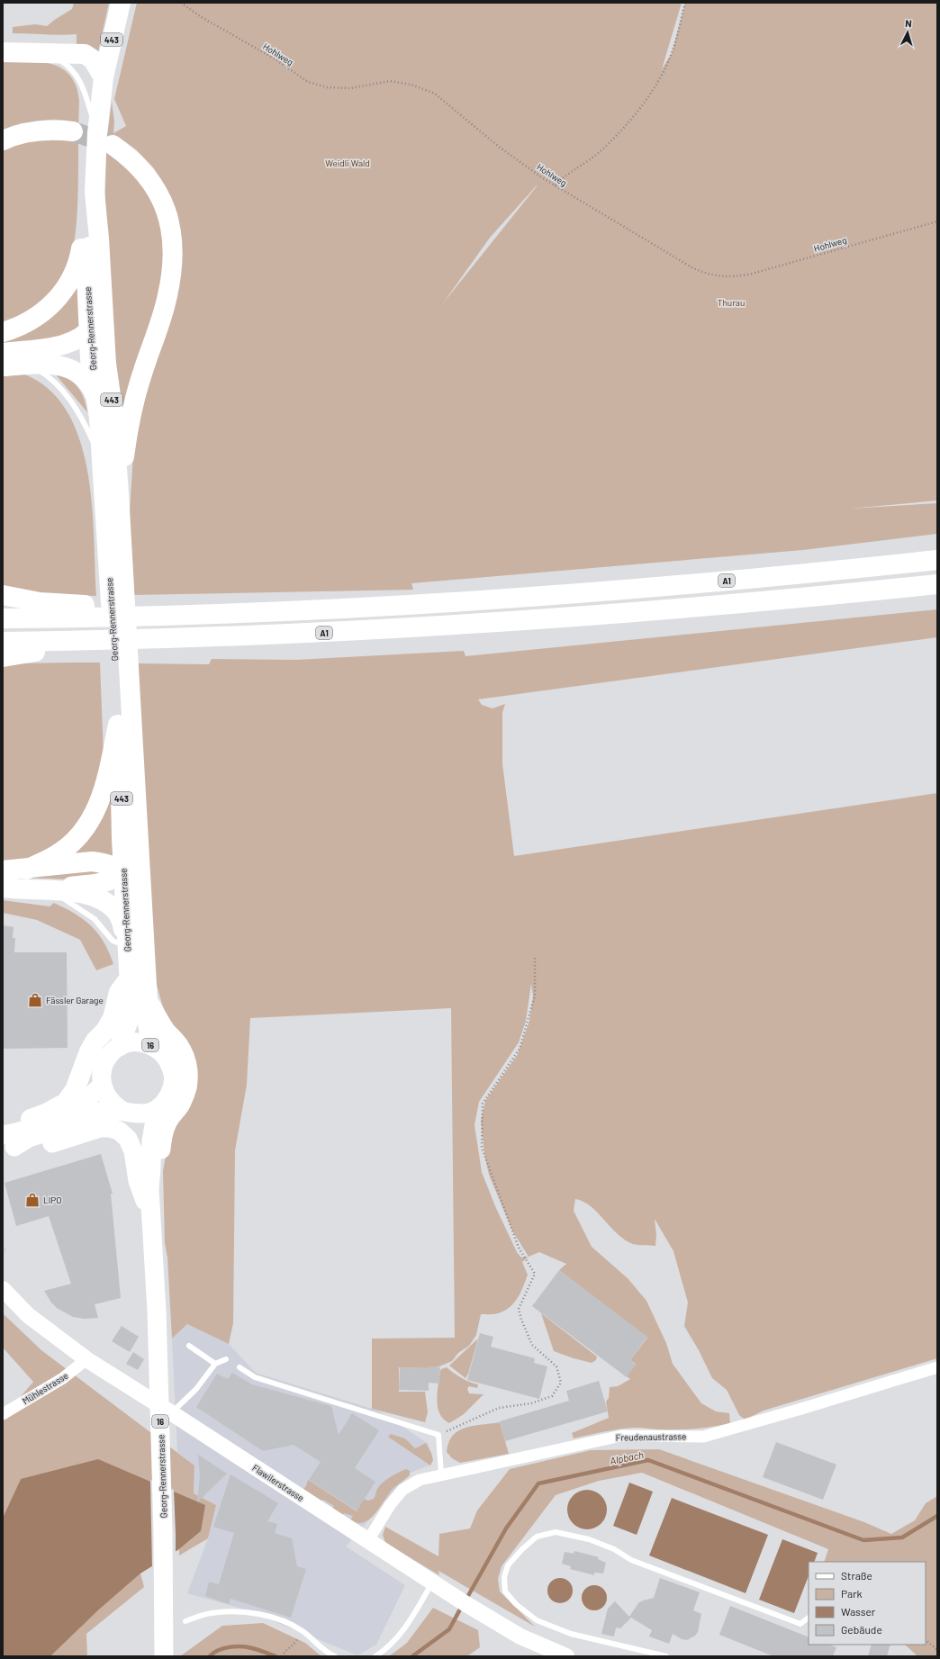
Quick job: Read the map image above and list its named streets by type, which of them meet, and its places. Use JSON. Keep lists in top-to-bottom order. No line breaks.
{"streets":{"highway":["443","Georg-Rennerstrasse","A1"],"main road":["16","Flawilerstrasse"],"street":["Mühlestrasse","Freudenaustrasse"],"path":["Hohlweg"]},"crossings":[["Georg-Rennerstrasse","16"],["Mühlestrasse","Flawilerstrasse"],["Freudenaustrasse","Flawilerstrasse"]],"water":["Alpbach"],"parks":["Weidli Wald","Thurau"],"places":{"shop":["Fässler Garage","LIPO"]},"legend":["Straße","Park","Wasser","Gebäude"],"north":"top"}
